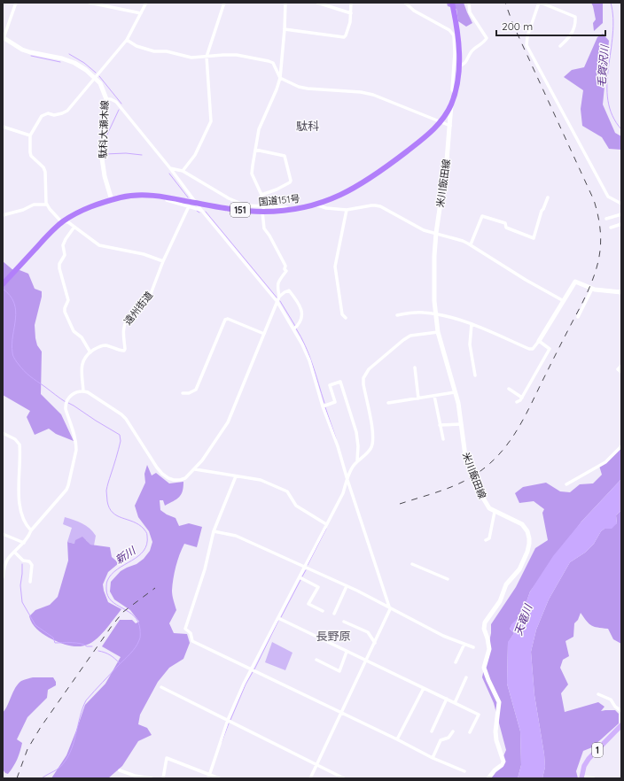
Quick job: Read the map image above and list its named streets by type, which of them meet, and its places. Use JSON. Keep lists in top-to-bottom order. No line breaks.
{"streets":{"highway":["国道151号","151"],"main road":["駄科大瀬木線","米川飯田線","1"],"street":["遠州街道"]},"crossings":[["駄科大瀬木線","国道151号"],["米川飯田線","国道151号"]],"districts":["駄科","長野原"],"water":["毛賀沢川","新川","天竜川"],"scale_bar":"200 m"}
